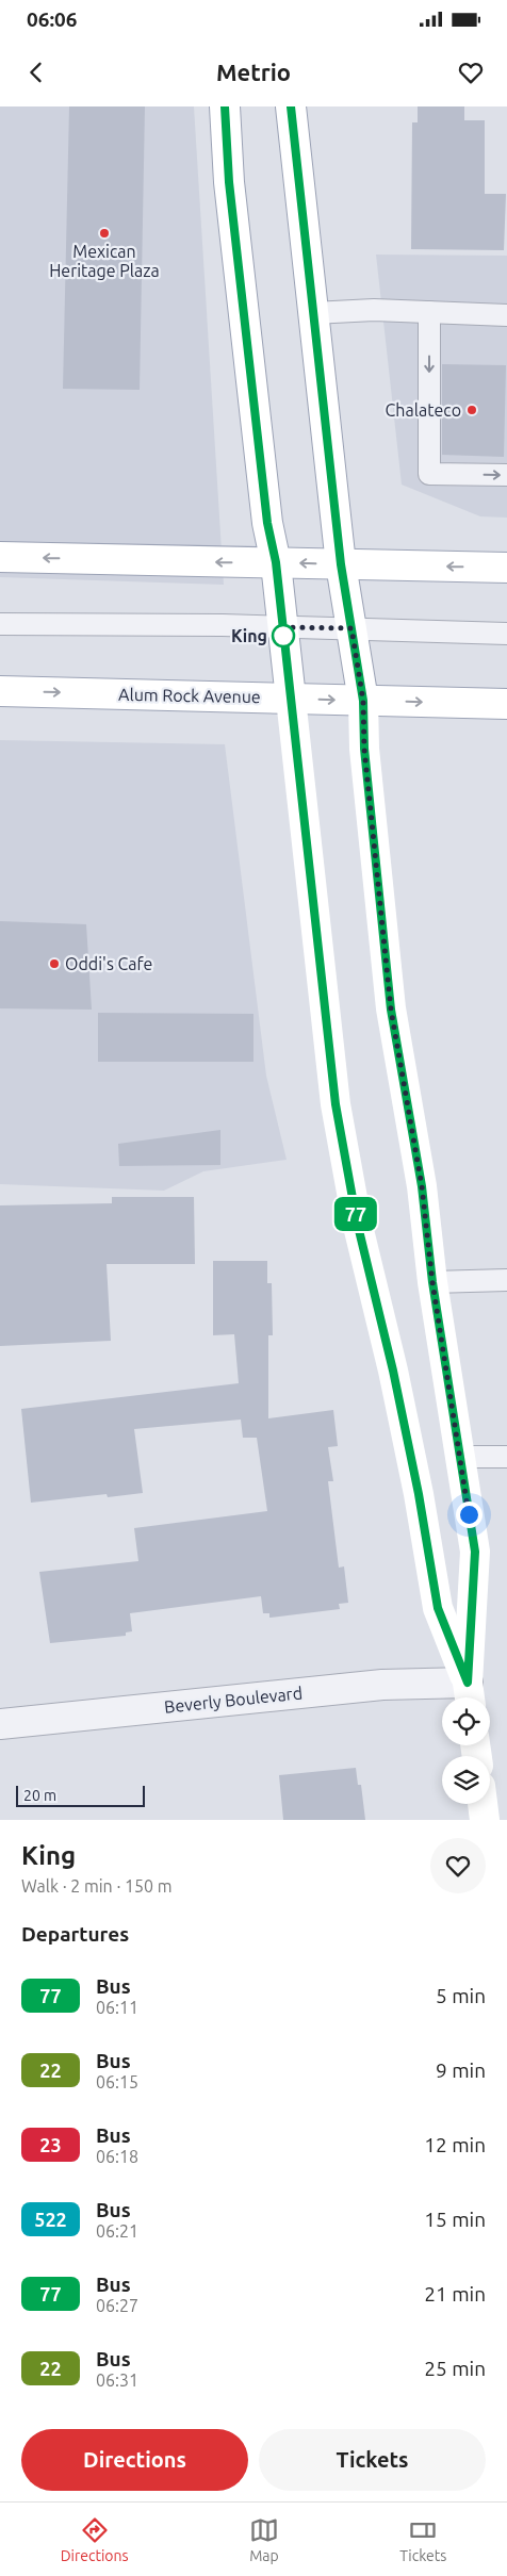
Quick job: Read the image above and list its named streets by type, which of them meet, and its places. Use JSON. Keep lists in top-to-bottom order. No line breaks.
{"streets":{"main road":["Alum Rock Avenue"],"street":["Beverly Boulevard"]},"places":["Mexican Heritage Plaza","Chalateco","King","Oddi's Cafe"],"lines":["bus line 77"],"scale_bar":"20 m","page":{"status":"06:06","header":"Metrio","on_map":"77","scale":"20 m","heading":[["King","Walk · 2 min · 150 m"],"Departures"],"list":[{"mark":"77","name":"Bus","note":"06:11","value":"5 min"},{"mark":"22","name":"Bus","note":"06:15","value":"9 min"},{"mark":"23","name":"Bus","note":"06:18","value":"12 min"},{"mark":"522","name":"Bus","note":"06:21","value":"15 min"},{"mark":"77","name":"Bus","note":"06:27","value":"21 min"},{"mark":"22","name":"Bus","note":"06:31","value":"25 min"}],"buttons":["Directions","Tickets"],"tabs":["Directions","Map","Tickets"]}}
